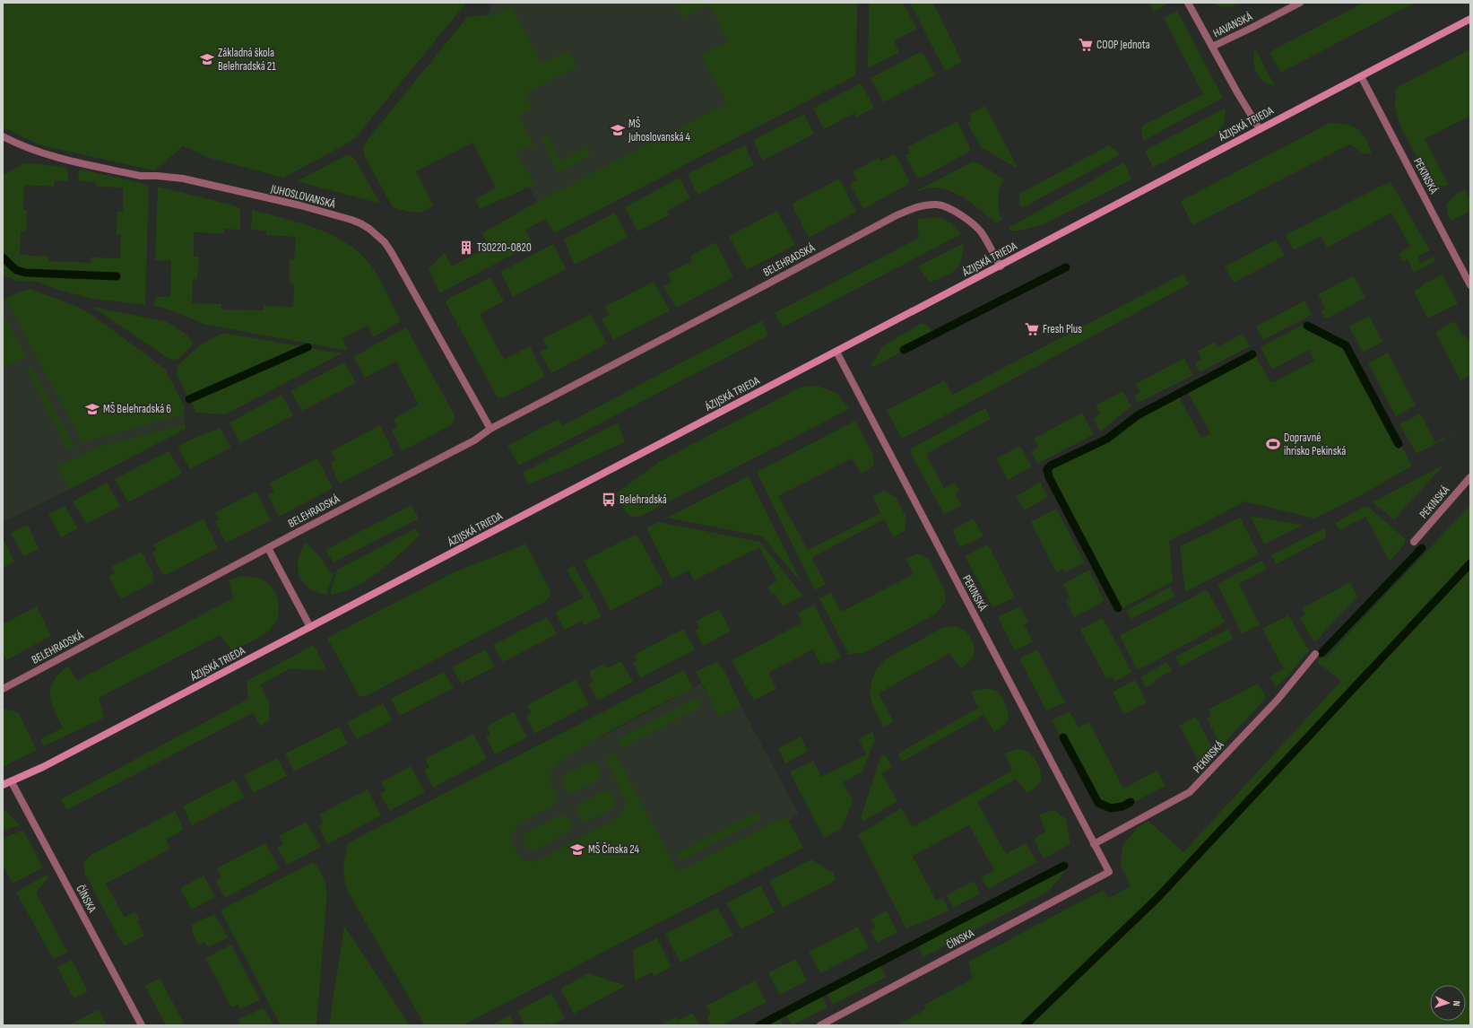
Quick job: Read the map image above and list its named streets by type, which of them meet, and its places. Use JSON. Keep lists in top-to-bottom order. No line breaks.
{"streets":{"street":["HAVANSKÁ","ÁZIJSKÁ TRIEDA","PEKINSKÁ","JUHOSLOVANSKÁ","BELEHRADSKÁ","ČÍNSKA"]},"crossings":[["ÁZIJSKÁ TRIEDA","PEKINSKÁ"],["ÁZIJSKÁ TRIEDA","BELEHRADSKÁ"],["ÁZIJSKÁ TRIEDA","ČÍNSKA"],["PEKINSKÁ","ČÍNSKA"],["JUHOSLOVANSKÁ","BELEHRADSKÁ"]],"places":{"supermarket":["COOP Jednota","Fresh Plus"],"school or university":["Základná škola Belehradská 21","MŠ Juhoslovanská 4","MŠ Belehradská 6","MŠ Čínska 24"],"building":["TS0220-0820"],"sports":["Dopravné ihrisko Pekinská"],"bus stop":["Belehradská"]},"north":"right"}
